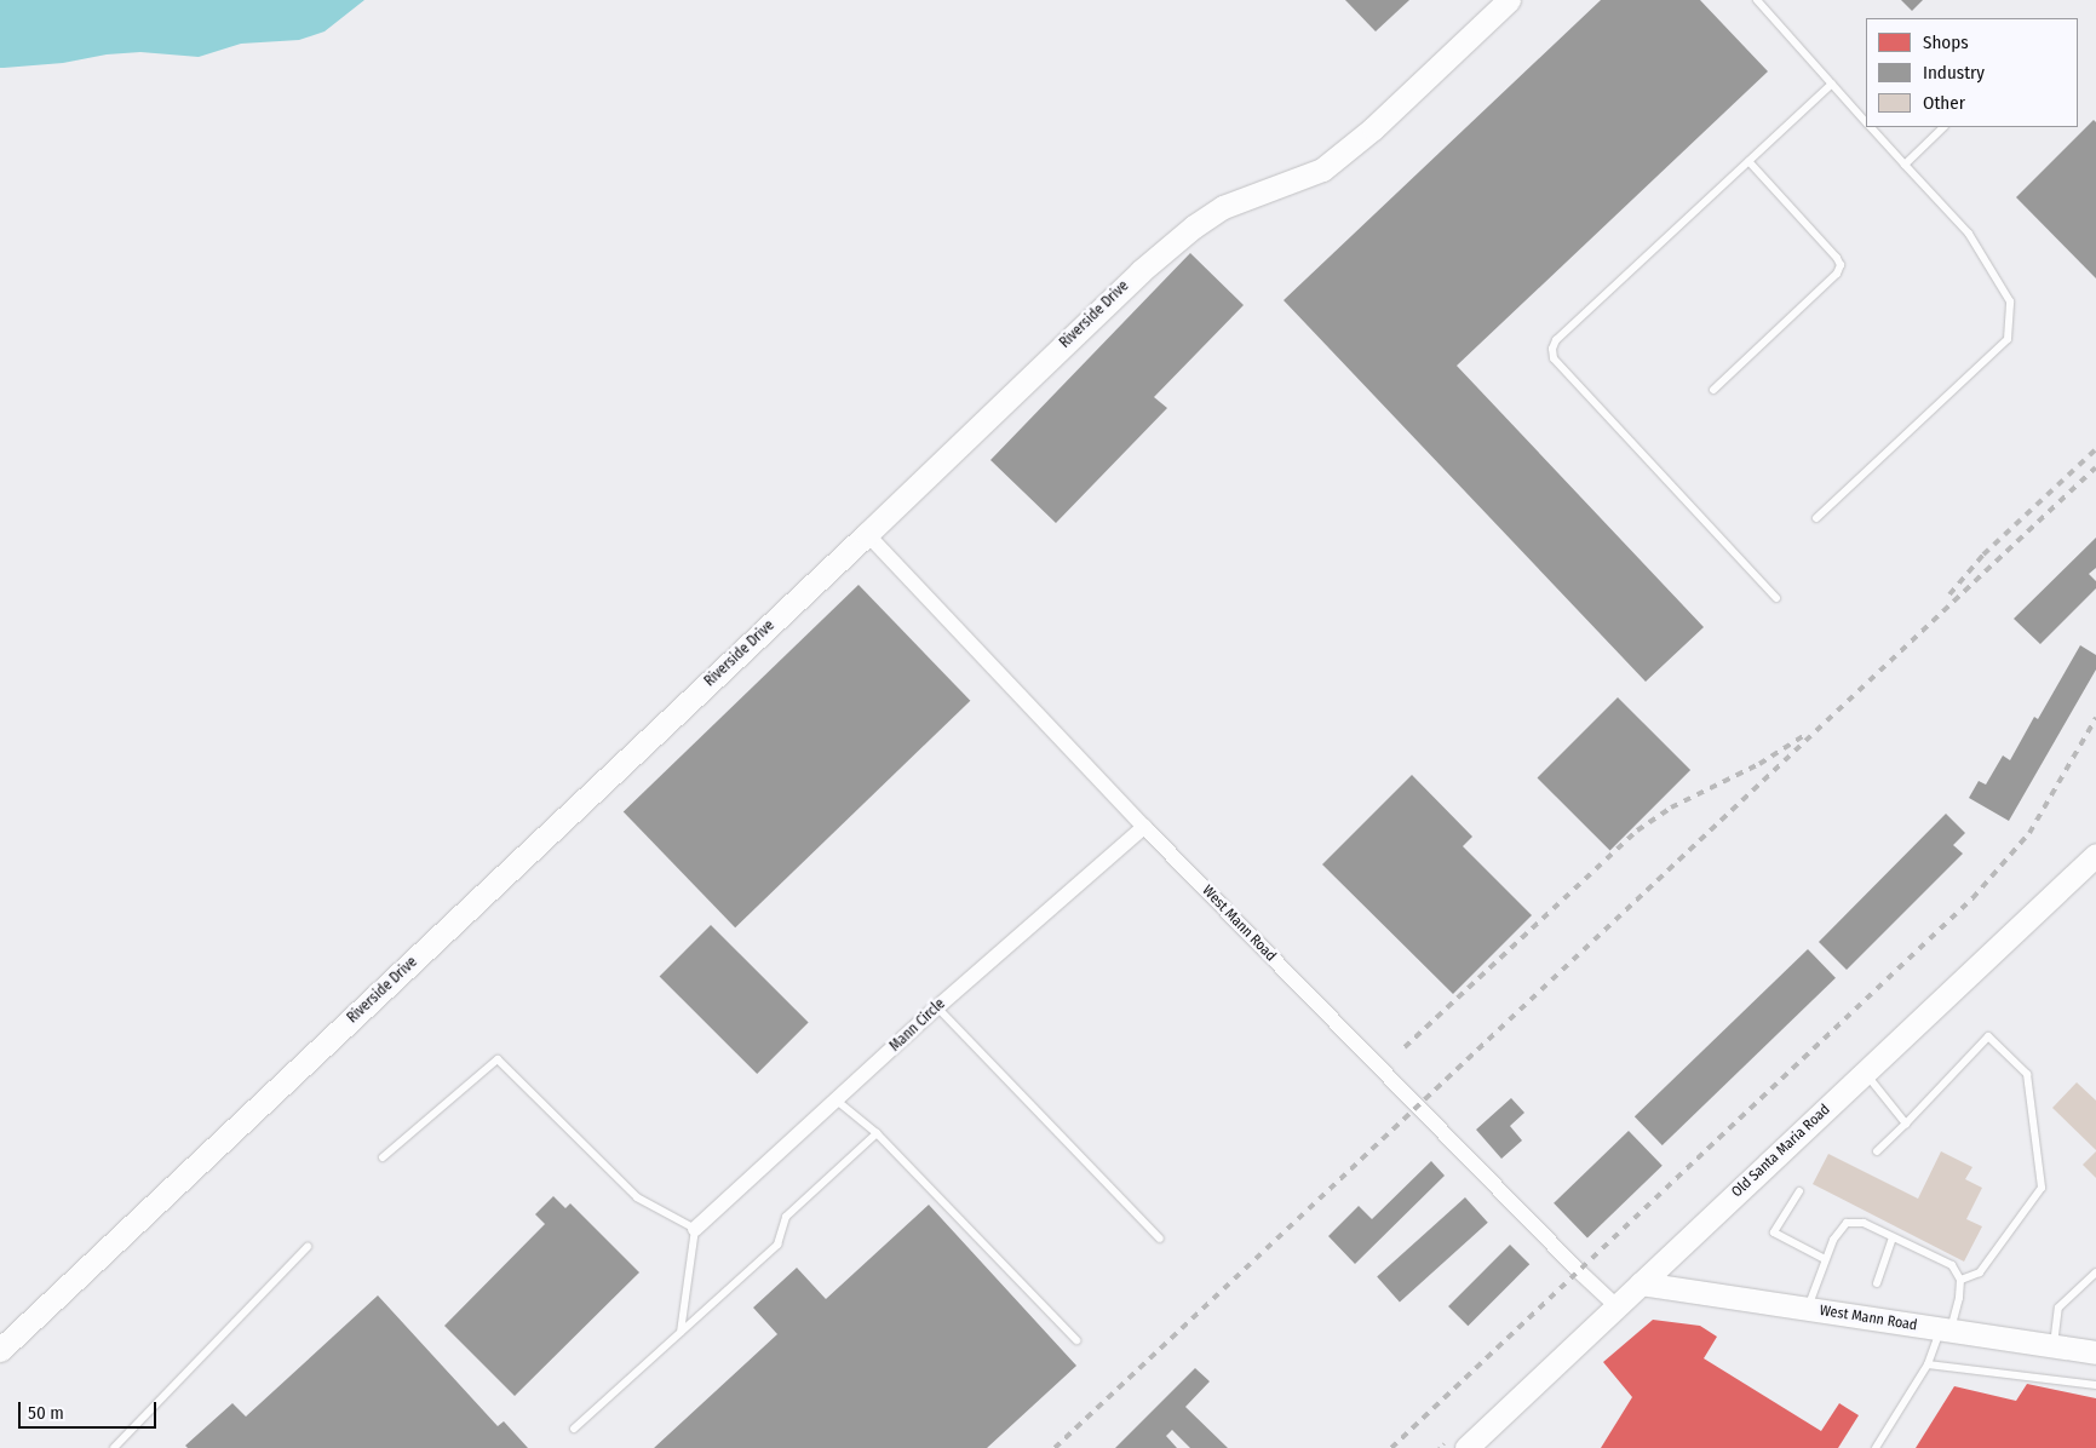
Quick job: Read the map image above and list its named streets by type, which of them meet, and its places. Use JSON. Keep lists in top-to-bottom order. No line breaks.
{"streets":{"street":["Riverside Drive","West Mann Road","Mann Circle","Old Santa Maria Road"]},"crossings":[["Riverside Drive","West Mann Road"],["West Mann Road","Mann Circle"],["West Mann Road","Old Santa Maria Road"]],"legend":["Shops","Industry","Other"],"scale_bar":"50 m"}
